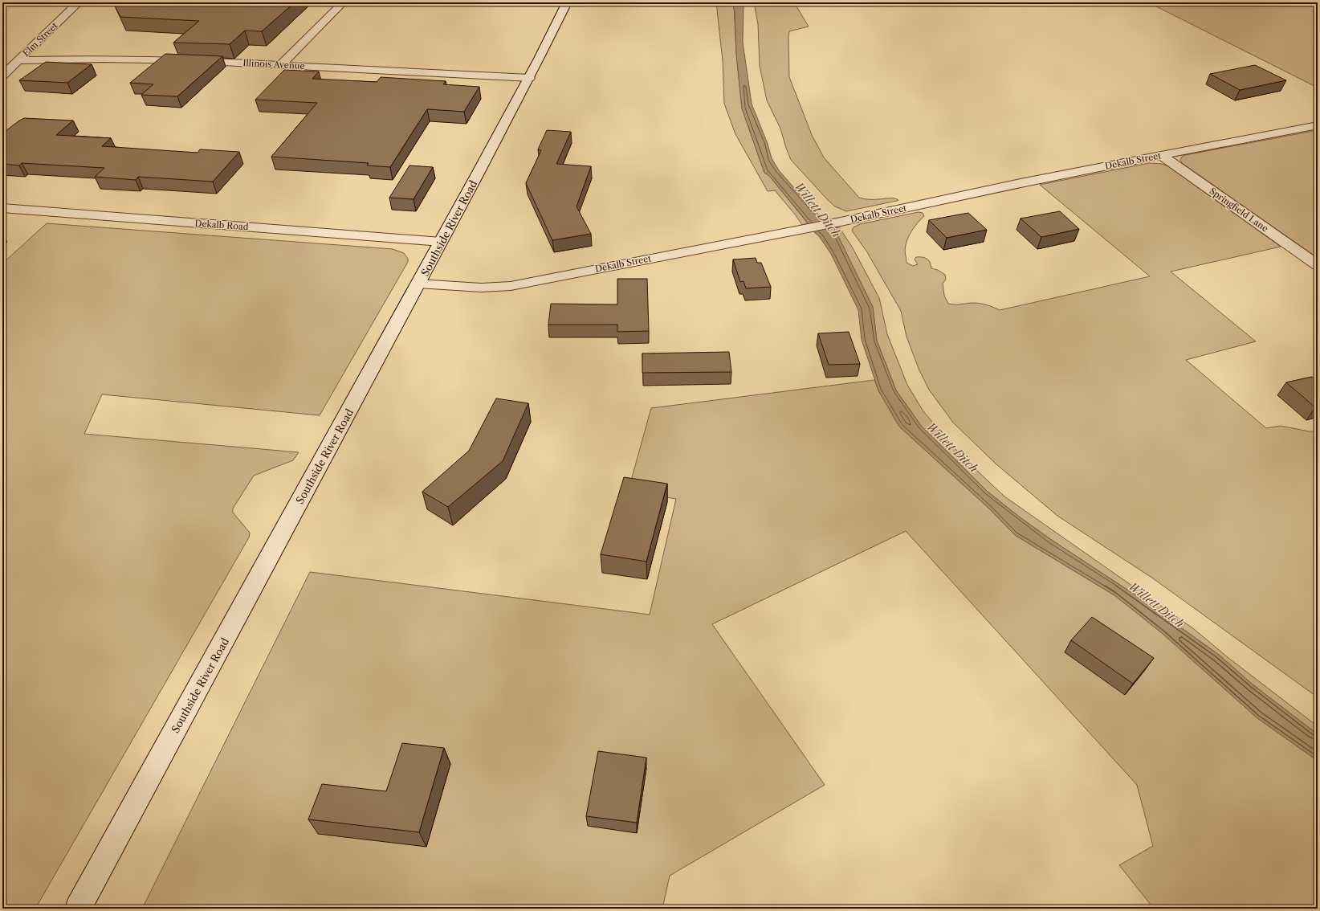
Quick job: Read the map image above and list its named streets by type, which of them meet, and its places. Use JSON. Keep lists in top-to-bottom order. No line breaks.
{"streets":{"street":["Elm Street","Illinois Avenue","Dekalb Street","Springfield Lane","Dekalb Road","Southside River Road"]},"crossings":[["Elm Street","Illinois Avenue"],["Illinois Avenue","Southside River Road"],["Dekalb Street","Springfield Lane"],["Dekalb Street","Southside River Road"],["Dekalb Road","Southside River Road"]],"water":["Willett Ditch"]}
